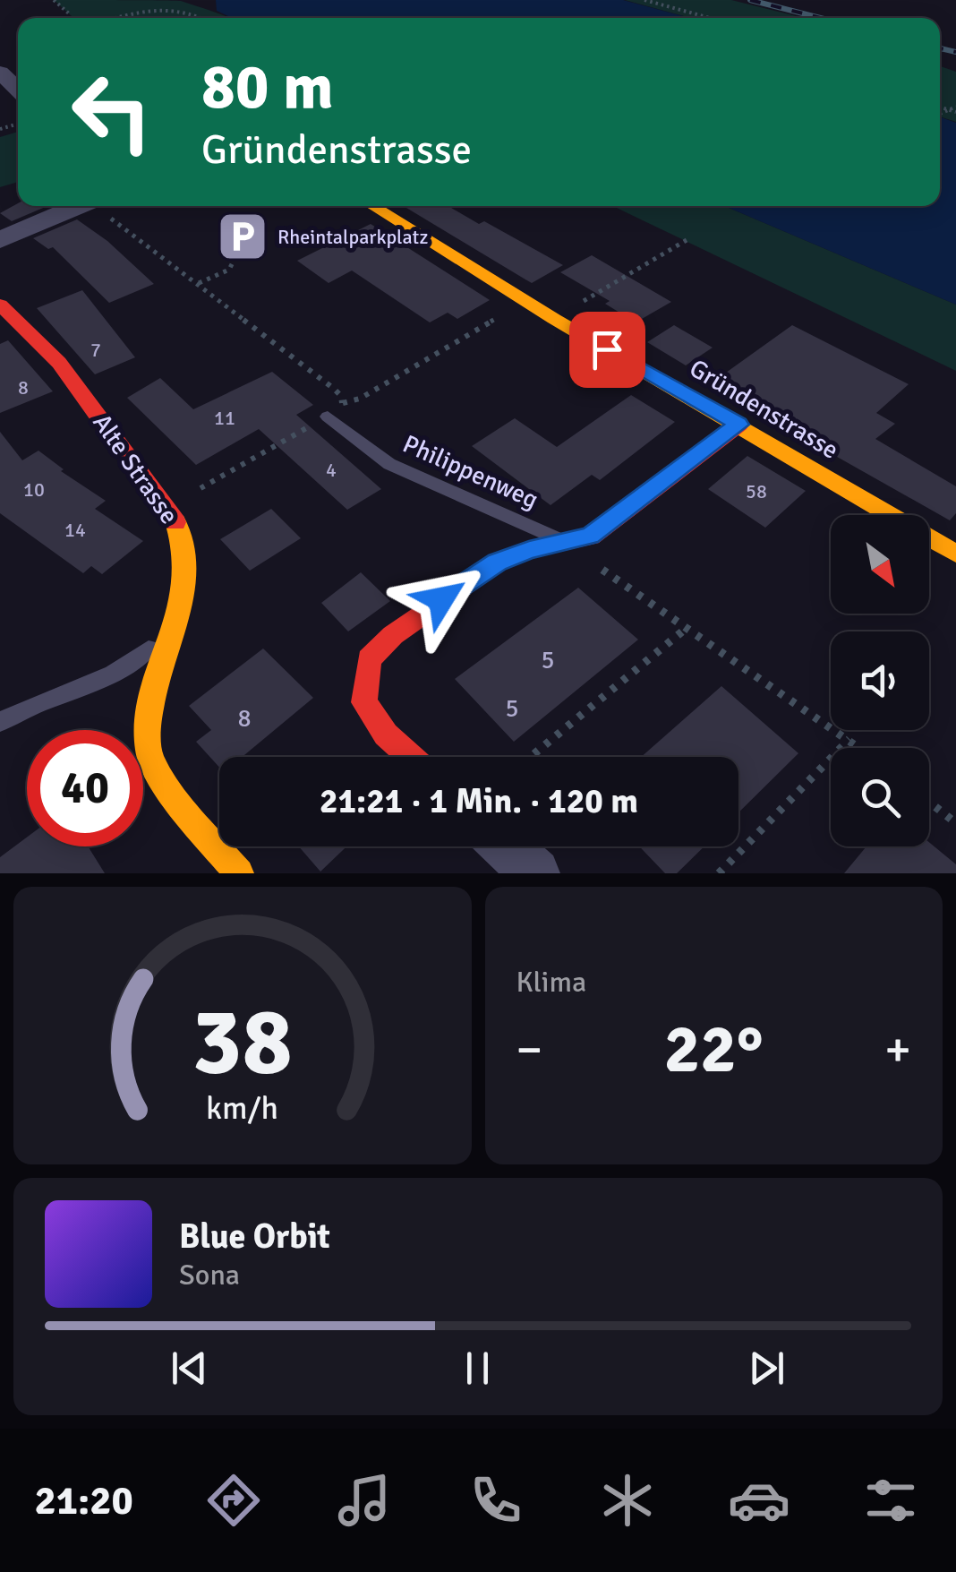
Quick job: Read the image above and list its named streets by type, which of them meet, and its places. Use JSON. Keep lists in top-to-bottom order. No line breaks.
{"streets":{"street":["Gründenstrasse","Alte Strasse"],"lane":["Philippenweg"]},"places":{"parking":["Rheintalparkplatz"]},"house_numbers":["7","8","11","4","10","58","14","5","5","8"],"north":"bottom right","page":{"turn":["80 m","Gründenstrasse"],"limit":"40","trip":"21:21 · 1 Min. · 120 m","tile":"Klima","heat":["−","22°","+"],"song":["Blue Orbit","Sona"],"tabs":"21:20","gauge":["38","km/h"]}}
